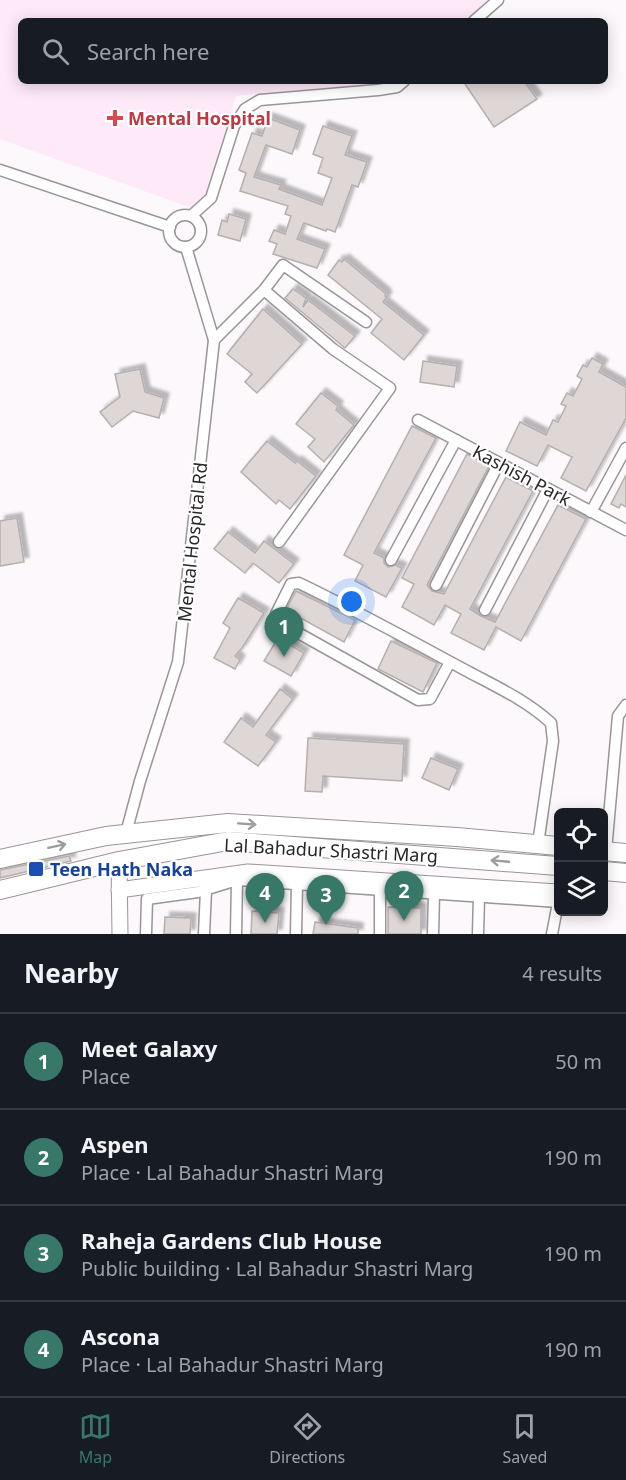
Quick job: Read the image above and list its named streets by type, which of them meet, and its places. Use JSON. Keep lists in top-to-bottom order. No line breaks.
{"streets":{"main road":["Lal Bahadur Shastri Marg"],"street":["Kashish Park","Mental Hospital Rd"]},"crossings":[["Mental Hospital Rd","Lal Bahadur Shastri Marg"]],"places":{"health":["Mental Hospital"],"transit":["Teen Hath Naka"]},"page":{"search":"Search here","pins":["1","2","4","3"],"heading":["Nearby","4 results"],"list":[{"mark":"1","name":"Meet Galaxy","note":"Place","value":"50 m"},{"mark":"2","name":"Aspen","note":"Place · Lal Bahadur Shastri Marg","value":"190 m"},{"mark":"3","name":"Raheja Gardens Club House","note":"Public building · Lal Bahadur Shastri Marg","value":"190 m"},{"mark":"4","name":"Ascona","note":"Place · Lal Bahadur Shastri Marg","value":"190 m"}],"nav":["Map","Directions","Saved"]}}
